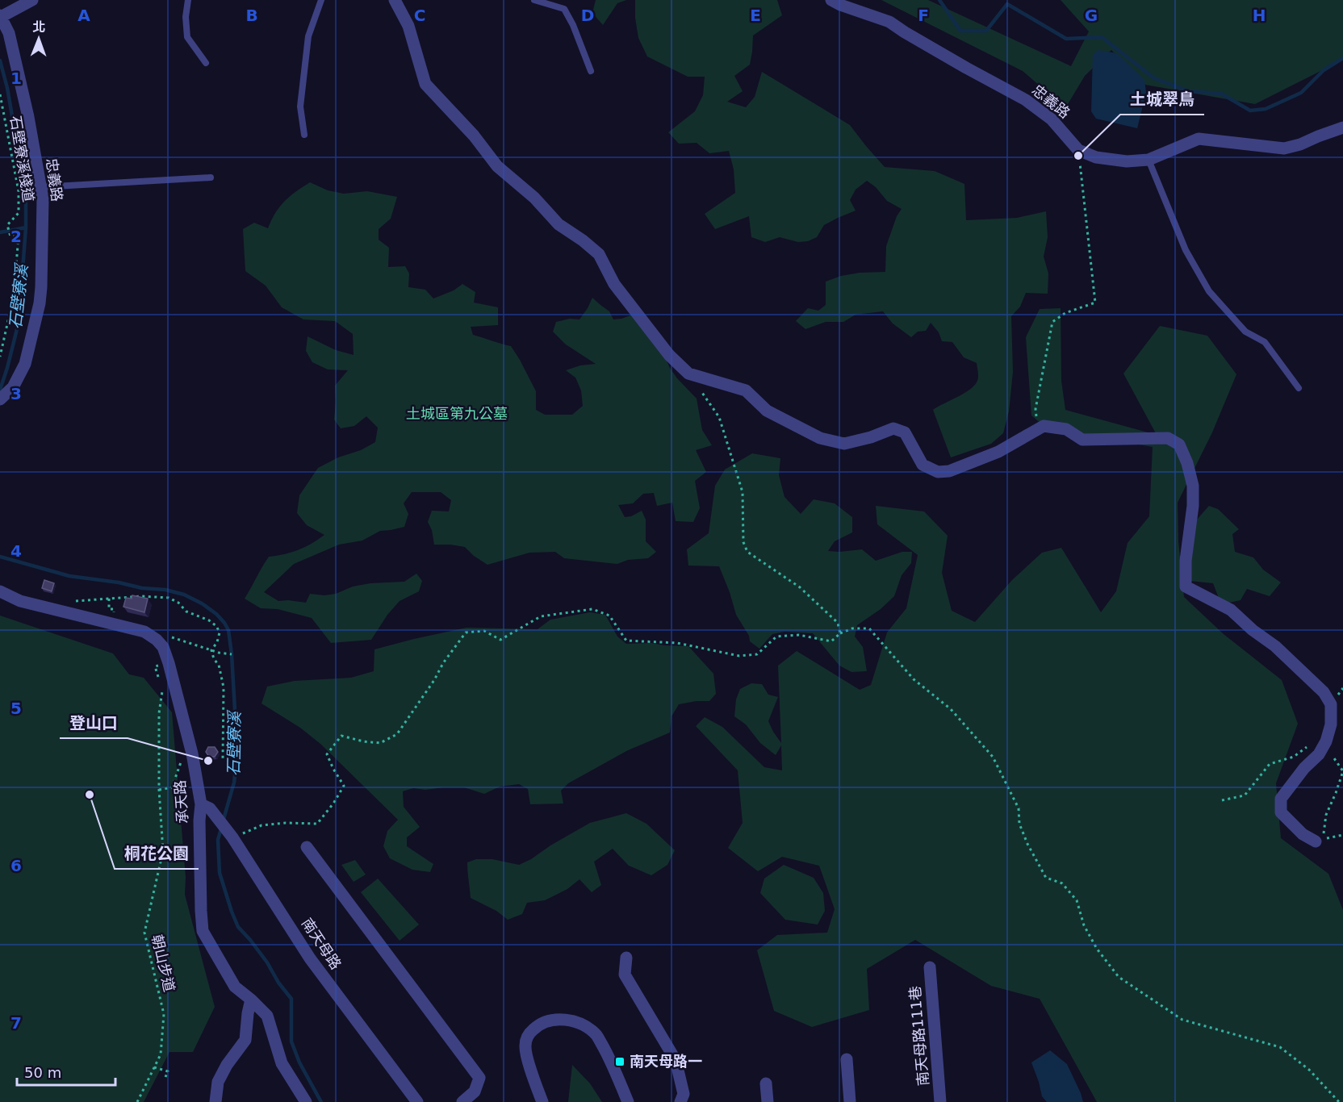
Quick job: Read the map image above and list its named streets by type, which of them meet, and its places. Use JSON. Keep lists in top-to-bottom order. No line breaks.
{"streets":{"street":["忠義路","承天路","南天母路","南天母路111巷"],"path":["石壁寮溪棧道","朝山步道"]},"crossings":[["承天路","南天母路"]],"water":["石壁寮溪"],"parks":["土城區第九公墓"],"places":{"other":["土城翠鳥","登山口","桐花公園"],"transit":["南天母路一"]},"scale_bar":"50 m","north":"top","grid":{"columns":["A","B","C","D","E","F","G","H"],"rows":["1","2","3","4","5","6","7"]}}
